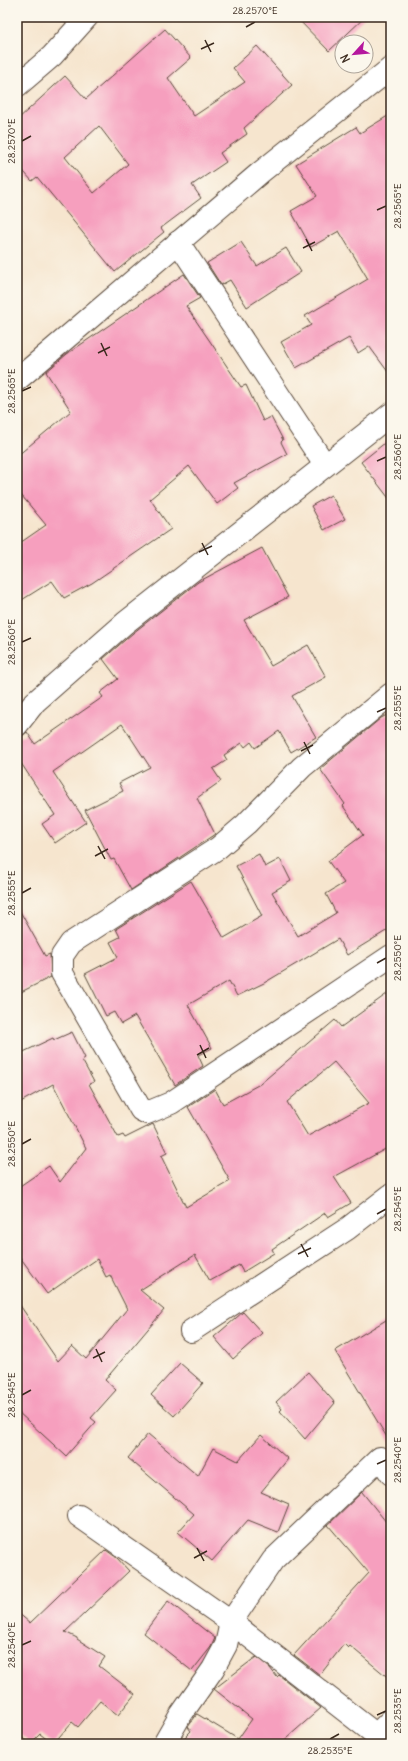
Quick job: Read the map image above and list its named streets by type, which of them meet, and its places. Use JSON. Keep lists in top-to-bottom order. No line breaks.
{"north":"bottom left","coordinates":["28.2570°E","28.2565°E","28.2560°E","28.2555°E","28.2550°E","28.2545°E","28.2540°E","28.2535°E"]}
